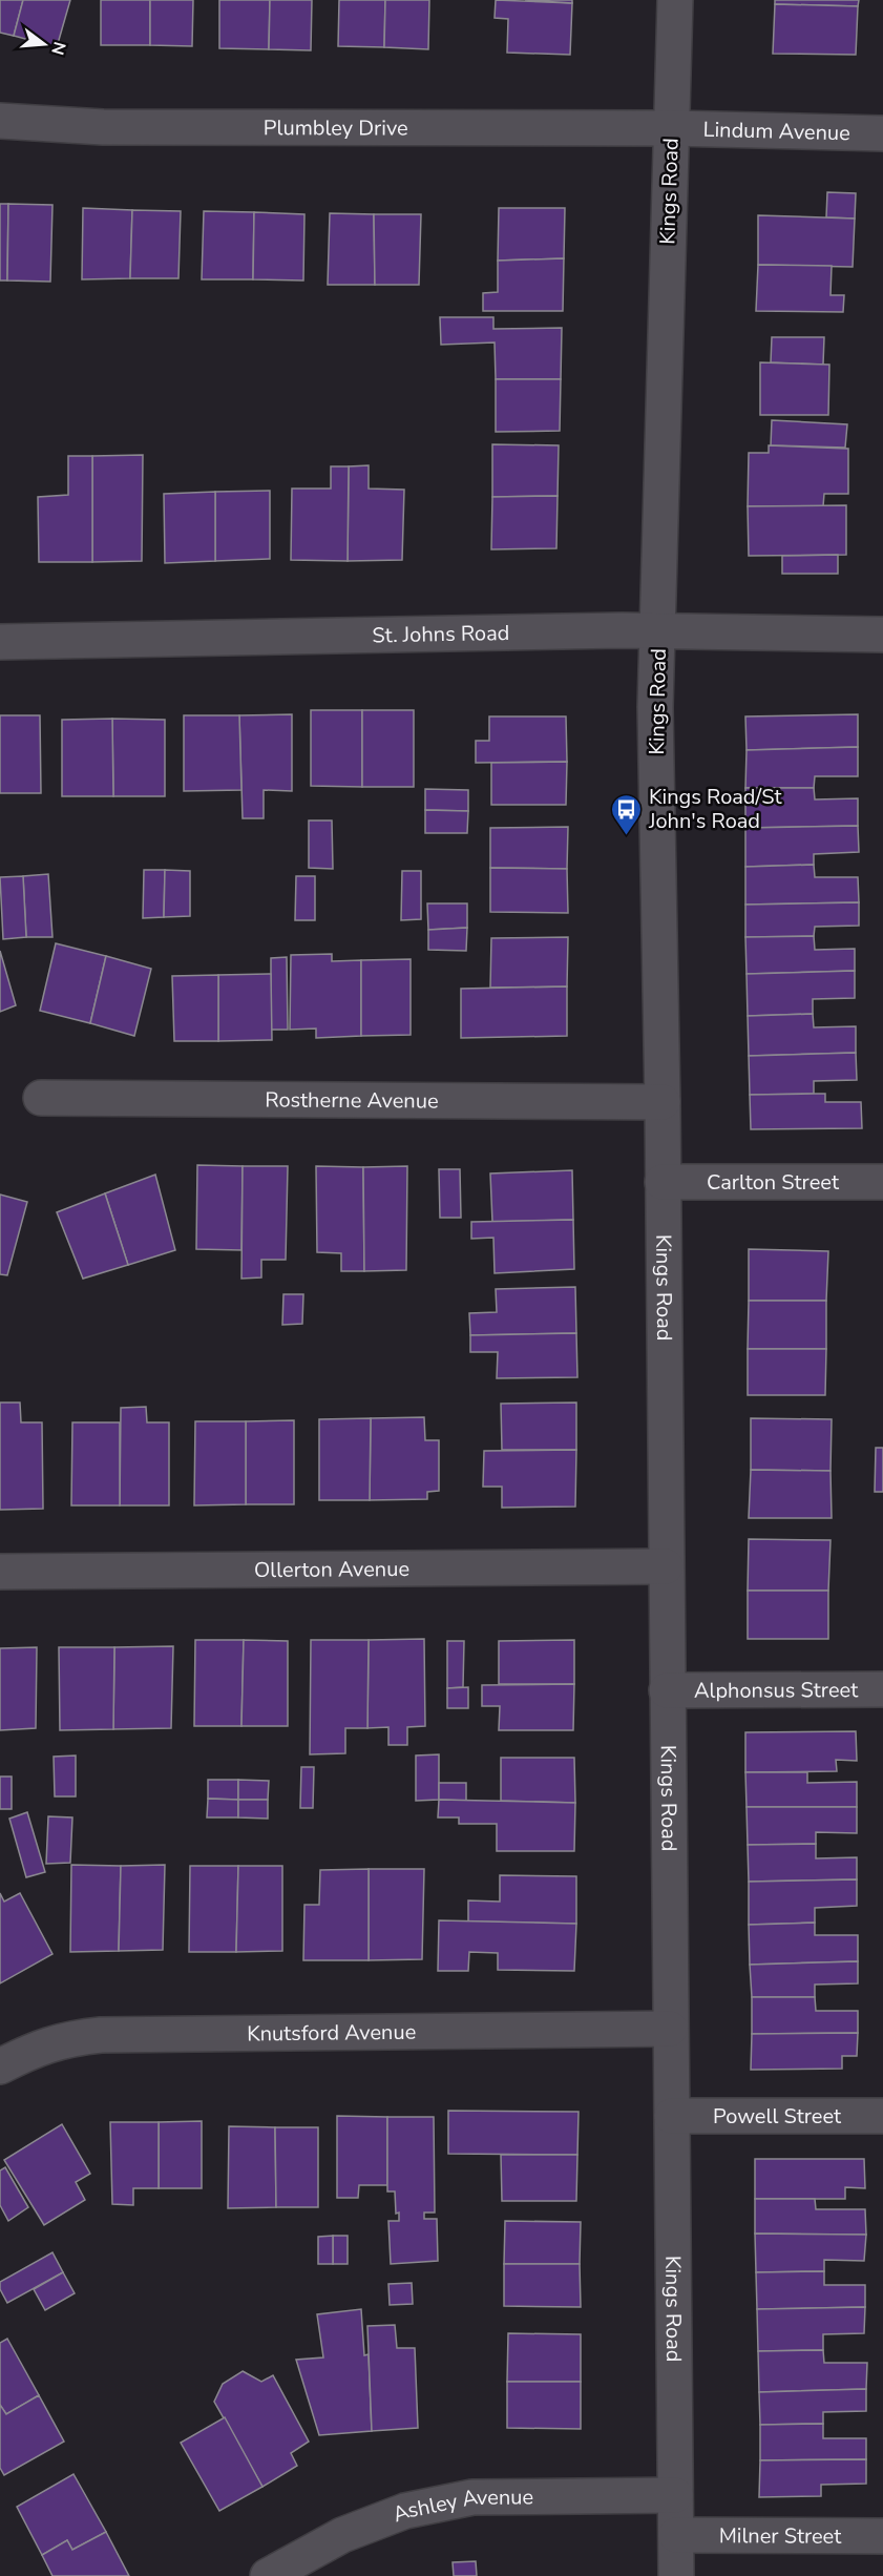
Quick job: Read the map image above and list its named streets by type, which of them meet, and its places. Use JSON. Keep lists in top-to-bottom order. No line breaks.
{"streets":{"street":["Plumbley Drive","Lindum Avenue","Kings Road","St. Johns Road","Rostherne Avenue","Carlton Street","Ollerton Avenue","Alphonsus Street","Knutsford Avenue","Powell Street","Ashley Avenue","Milner Street"]},"crossings":[["Plumbley Drive","Lindum Avenue"],["Plumbley Drive","Kings Road"],["Lindum Avenue","Kings Road"],["Kings Road","St. Johns Road"],["Kings Road","Rostherne Avenue"],["Kings Road","Carlton Street"],["Kings Road","Ollerton Avenue"],["Kings Road","Alphonsus Street"],["Kings Road","Knutsford Avenue"],["Kings Road","Powell Street"],["Kings Road","Ashley Avenue"],["Kings Road","Milner Street"]],"places":{"bus stop":["Kings Road/St John's Road"]},"north":"right"}
